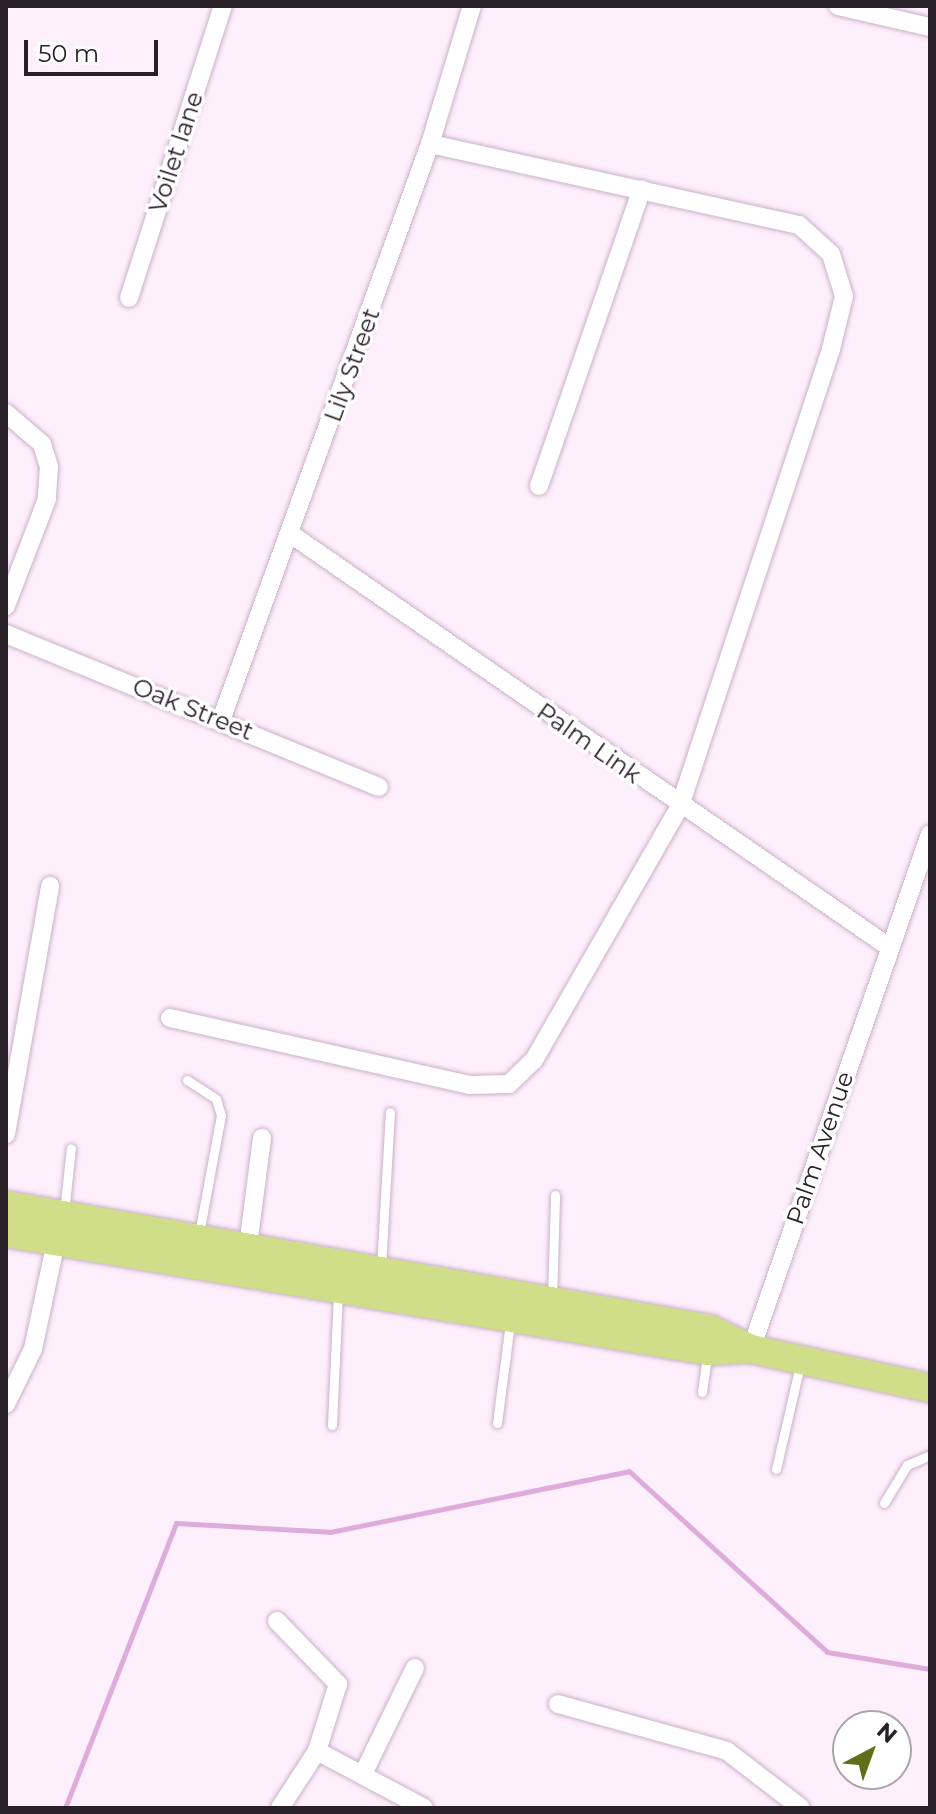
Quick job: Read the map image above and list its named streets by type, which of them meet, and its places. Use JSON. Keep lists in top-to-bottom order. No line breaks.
{"streets":{"street":["Voilet lane","Lily Street","Oak Street","Palm Link","Palm Avenue"]},"crossings":[["Lily Street","Oak Street"],["Lily Street","Palm Link"],["Palm Link","Palm Avenue"]],"scale_bar":"50 m","north":"top right"}
